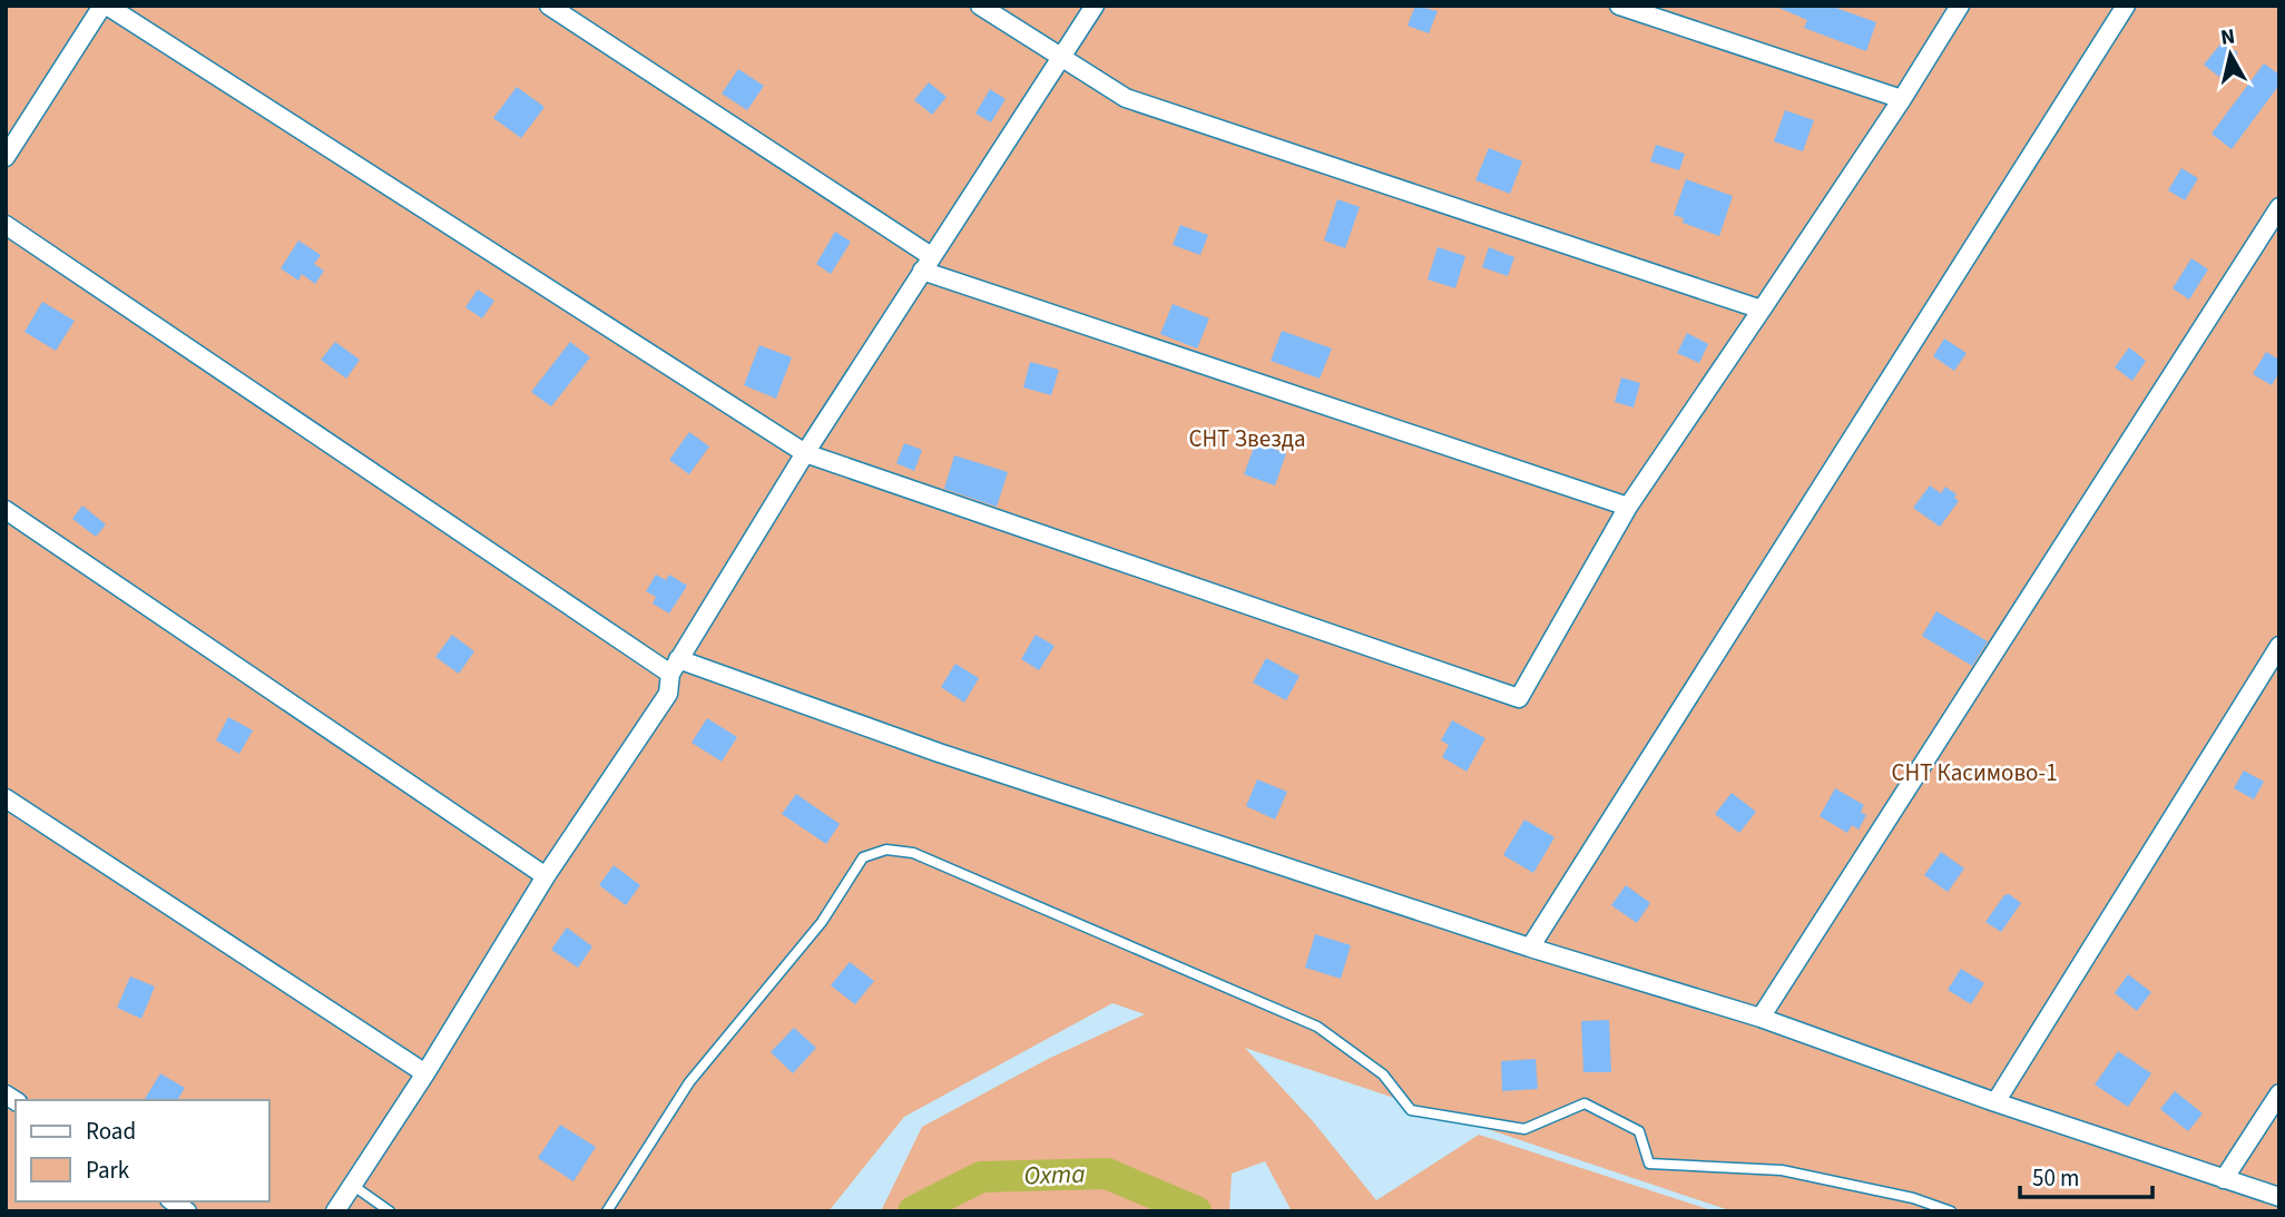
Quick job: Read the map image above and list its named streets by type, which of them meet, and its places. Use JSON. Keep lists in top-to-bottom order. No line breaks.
{"water":["Охта"],"parks":["СНТ Звезда","СНТ Касимово-1"],"legend":["Road","Park"],"scale_bar":"50 m","north":"top"}
